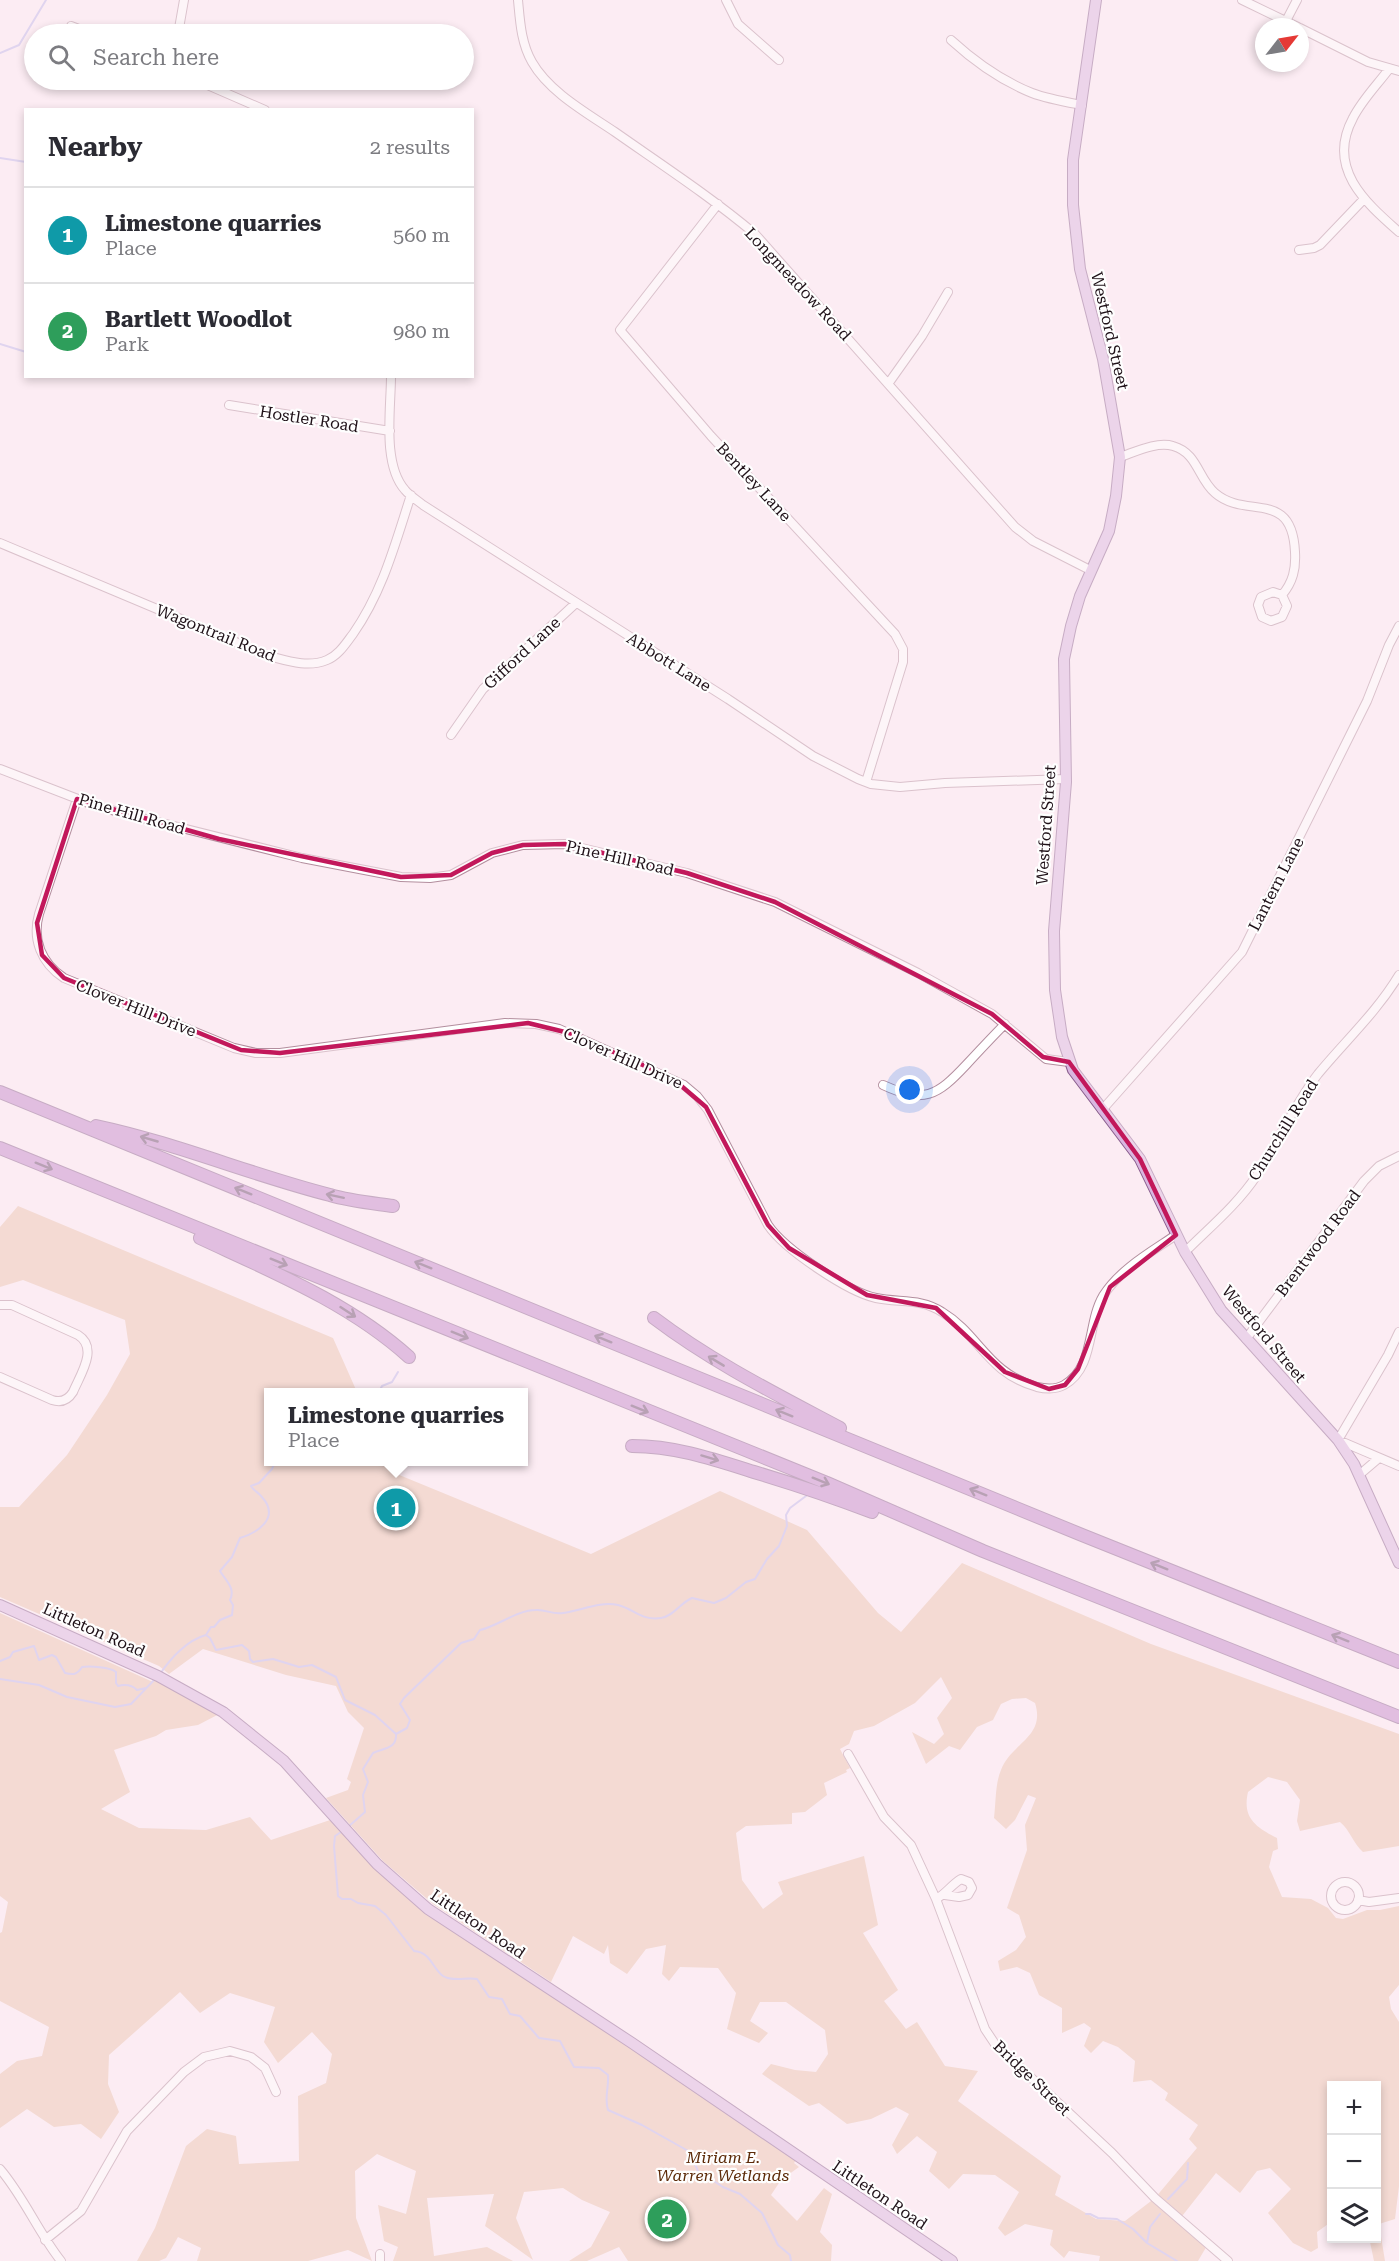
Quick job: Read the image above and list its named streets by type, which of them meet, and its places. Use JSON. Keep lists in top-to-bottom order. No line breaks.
{"streets":{"main road":["Westford Street","Littleton Road"],"street":["Longmeadow Road","Hostler Road","Bentley Lane","Wagontrail Road","Gifford Lane","Abbott Lane","Pine Hill Road","Lantern Lane","Clover Hill Drive","Churchill Road","Brentwood Road","Bridge Street"]},"crossings":[["Longmeadow Road","Westford Street"],["Longmeadow Road","Bentley Lane"],["Westford Street","Abbott Lane"],["Westford Street","Pine Hill Road"],["Westford Street","Lantern Lane"],["Westford Street","Clover Hill Drive"],["Westford Street","Churchill Road"],["Westford Street","Brentwood Road"],["Hostler Road","Abbott Lane"],["Bentley Lane","Abbott Lane"],["Wagontrail Road","Abbott Lane"],["Gifford Lane","Abbott Lane"],["Pine Hill Road","Clover Hill Drive"]],"parks":["Miriam E. Warren Wetlands"],"north":"top right","page":{"search":"Search here","heading":["Nearby","2 results"],"list":[{"mark":"1","name":"Limestone quarries","note":"Place","value":"560 m"},{"mark":"2","name":"Bartlett Woodlot","note":"Park","value":"980 m"}],"popup":["Limestone quarries","Place"],"pins":["1","2"],"map_buttons":["+","−"]}}
